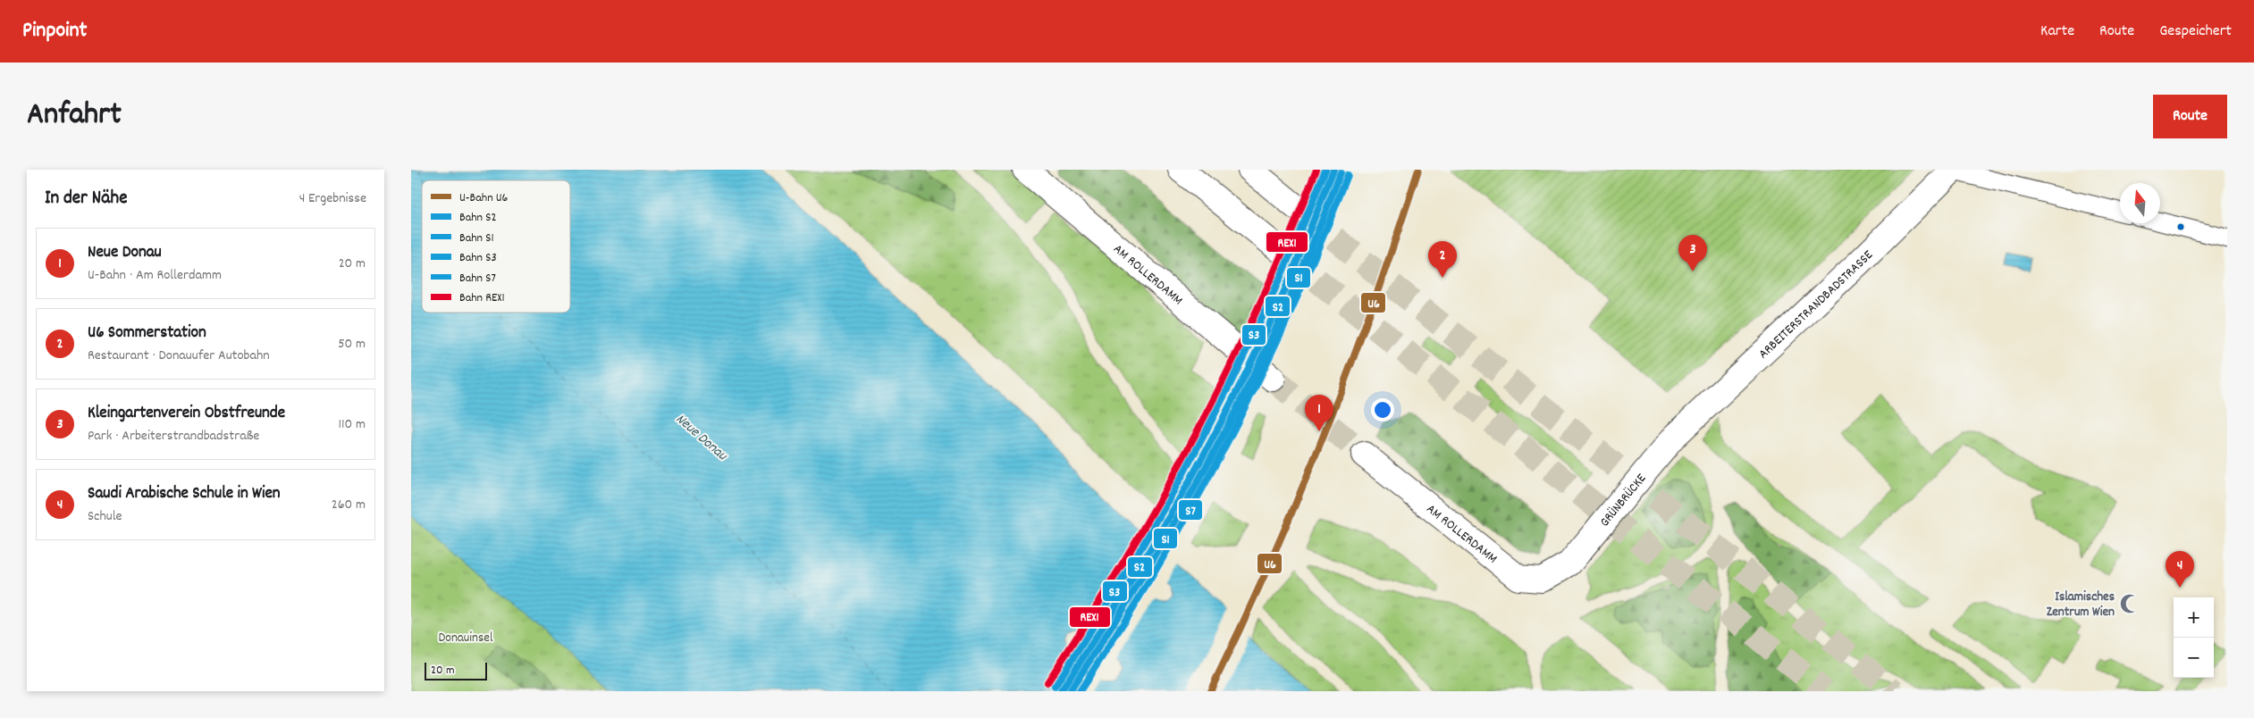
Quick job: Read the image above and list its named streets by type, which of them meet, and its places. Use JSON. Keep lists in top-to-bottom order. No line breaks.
{"streets":{"main road":["AM ROLLERDAMM","ARBEITERSTRANDBADSTRASSE","GRÜNBRÜCKE"]},"crossings":[["AM ROLLERDAMM","GRÜNBRÜCKE"],["ARBEITERSTRANDBADSTRASSE","GRÜNBRÜCKE"]],"water":["Neue Donau"],"parks":["Donauinsel"],"places":{"mosque":["Islamisches Zentrum Wien"]},"lines":["metro line U6","rail line S2","rail line S3","rail line REX1","rail line S1","rail line S7"],"legend":["U-Bahn U6","Bahn S2","Bahn S1","Bahn S3","Bahn S7","Bahn REX1"],"scale_bar":"20 m","north":"top","page":{"header":"Pinpoint","nav":["Karte","Route","Gespeichert"],"title":"Anfahrt","buttons":"Route","heading":["In der Nähe","4 Ergebnisse"],"list":[{"mark":"1","name":"Neue Donau","note":"U-Bahn · Am Rollerdamm","value":"20 m"},{"mark":"2","name":"U6 Sommerstation","note":"Restaurant · Donauufer Autobahn","value":"50 m"},{"mark":"3","name":"Kleingartenverein Obstfreunde","note":"Park · Arbeiterstrandbadstraße","value":"110 m"},{"mark":"4","name":"Saudi Arabische Schule in Wien","note":"Schule","value":"260 m"}],"pins":["3","2","1","4"],"map_buttons":["+","−"],"scale":"20 m"}}
